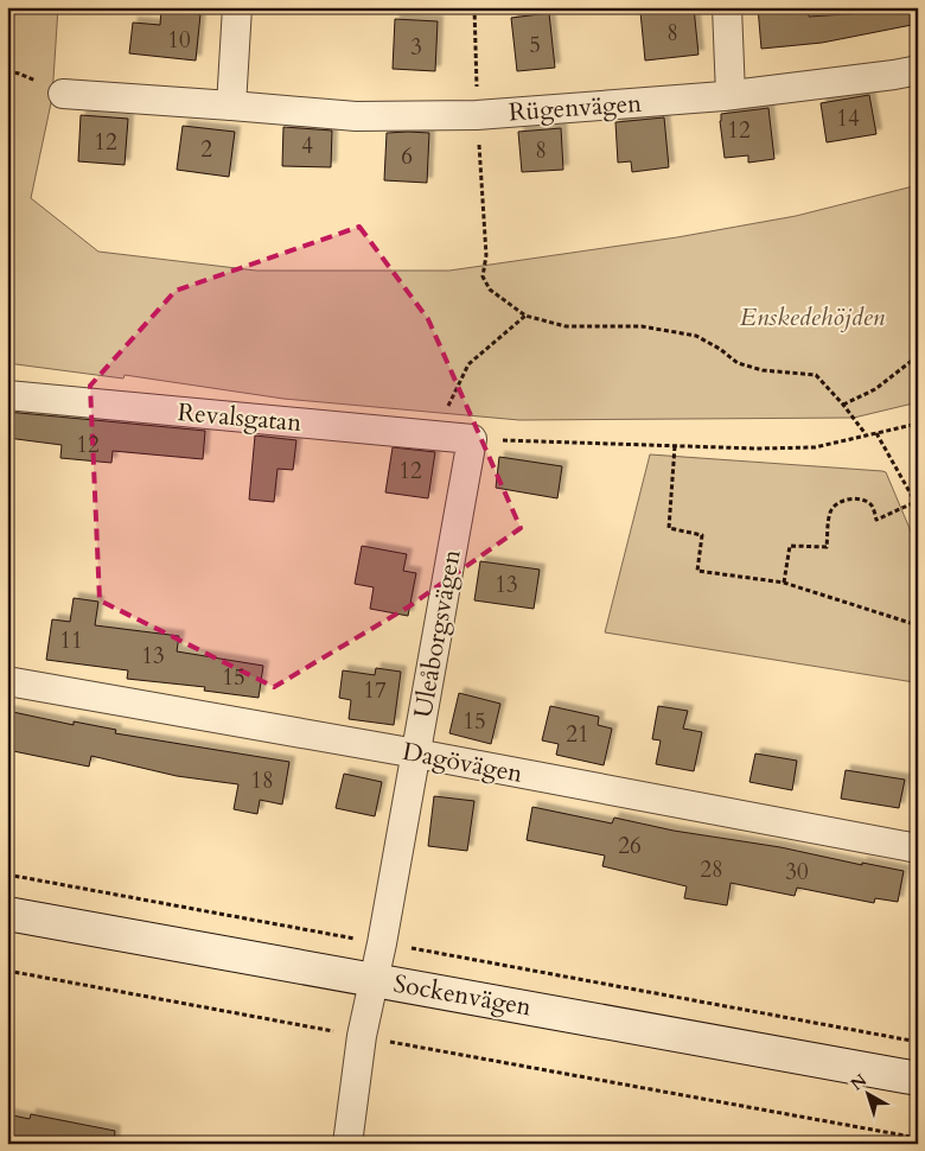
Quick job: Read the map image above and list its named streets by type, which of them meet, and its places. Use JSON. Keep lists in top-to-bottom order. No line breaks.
{"streets":{"street":["Rügenvägen","Revalsgatan","Uleåborgsvägen","Dagövägen","Sockenvägen"]},"crossings":[["Revalsgatan","Uleåborgsvägen"],["Uleåborgsvägen","Dagövägen"],["Uleåborgsvägen","Sockenvägen"]],"parks":["Enskedehöjden"],"house_numbers":["8","10","5","3","14","12","12","4","2","8","6","12","12","13","11","13","15","17","15","21","18","26","28","30"],"north":"top left"}
